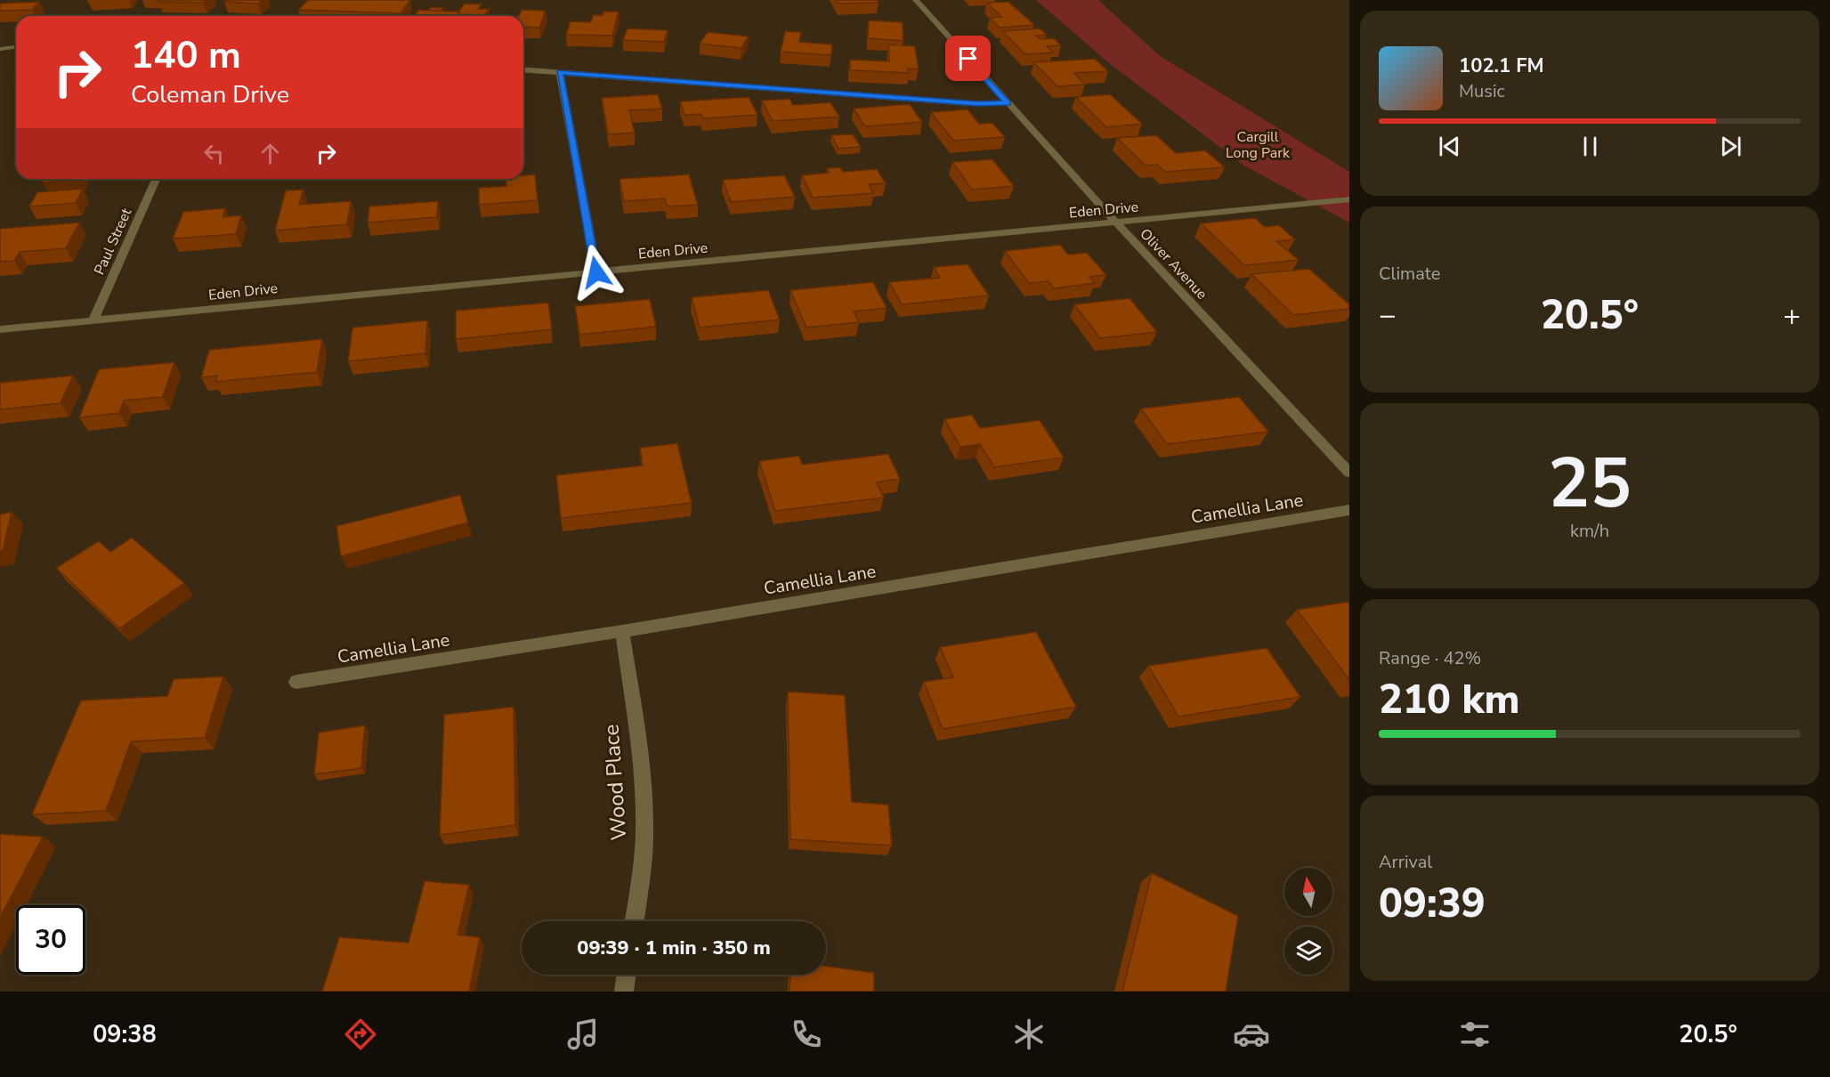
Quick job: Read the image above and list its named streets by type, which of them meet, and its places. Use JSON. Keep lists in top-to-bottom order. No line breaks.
{"streets":{"street":["Eden Drive","Paul Street","Oliver Avenue","Camellia Lane","Wood Place"]},"crossings":[["Eden Drive","Paul Street"],["Eden Drive","Oliver Avenue"],["Camellia Lane","Wood Place"]],"parks":["Cargill Long Park"],"north":"top","page":{"turn":["140 m","Coleman Drive"],"song":["102.1 FM","Music"],"tile":["Climate",["25","km/h"],["Range · 42%","210 km"],["Arrival","09:39"]],"heat":["−","20.5°","+"],"limit":"30","trip":"09:39 · 1 min · 350 m","tabs":["09:38","20.5°"]}}
